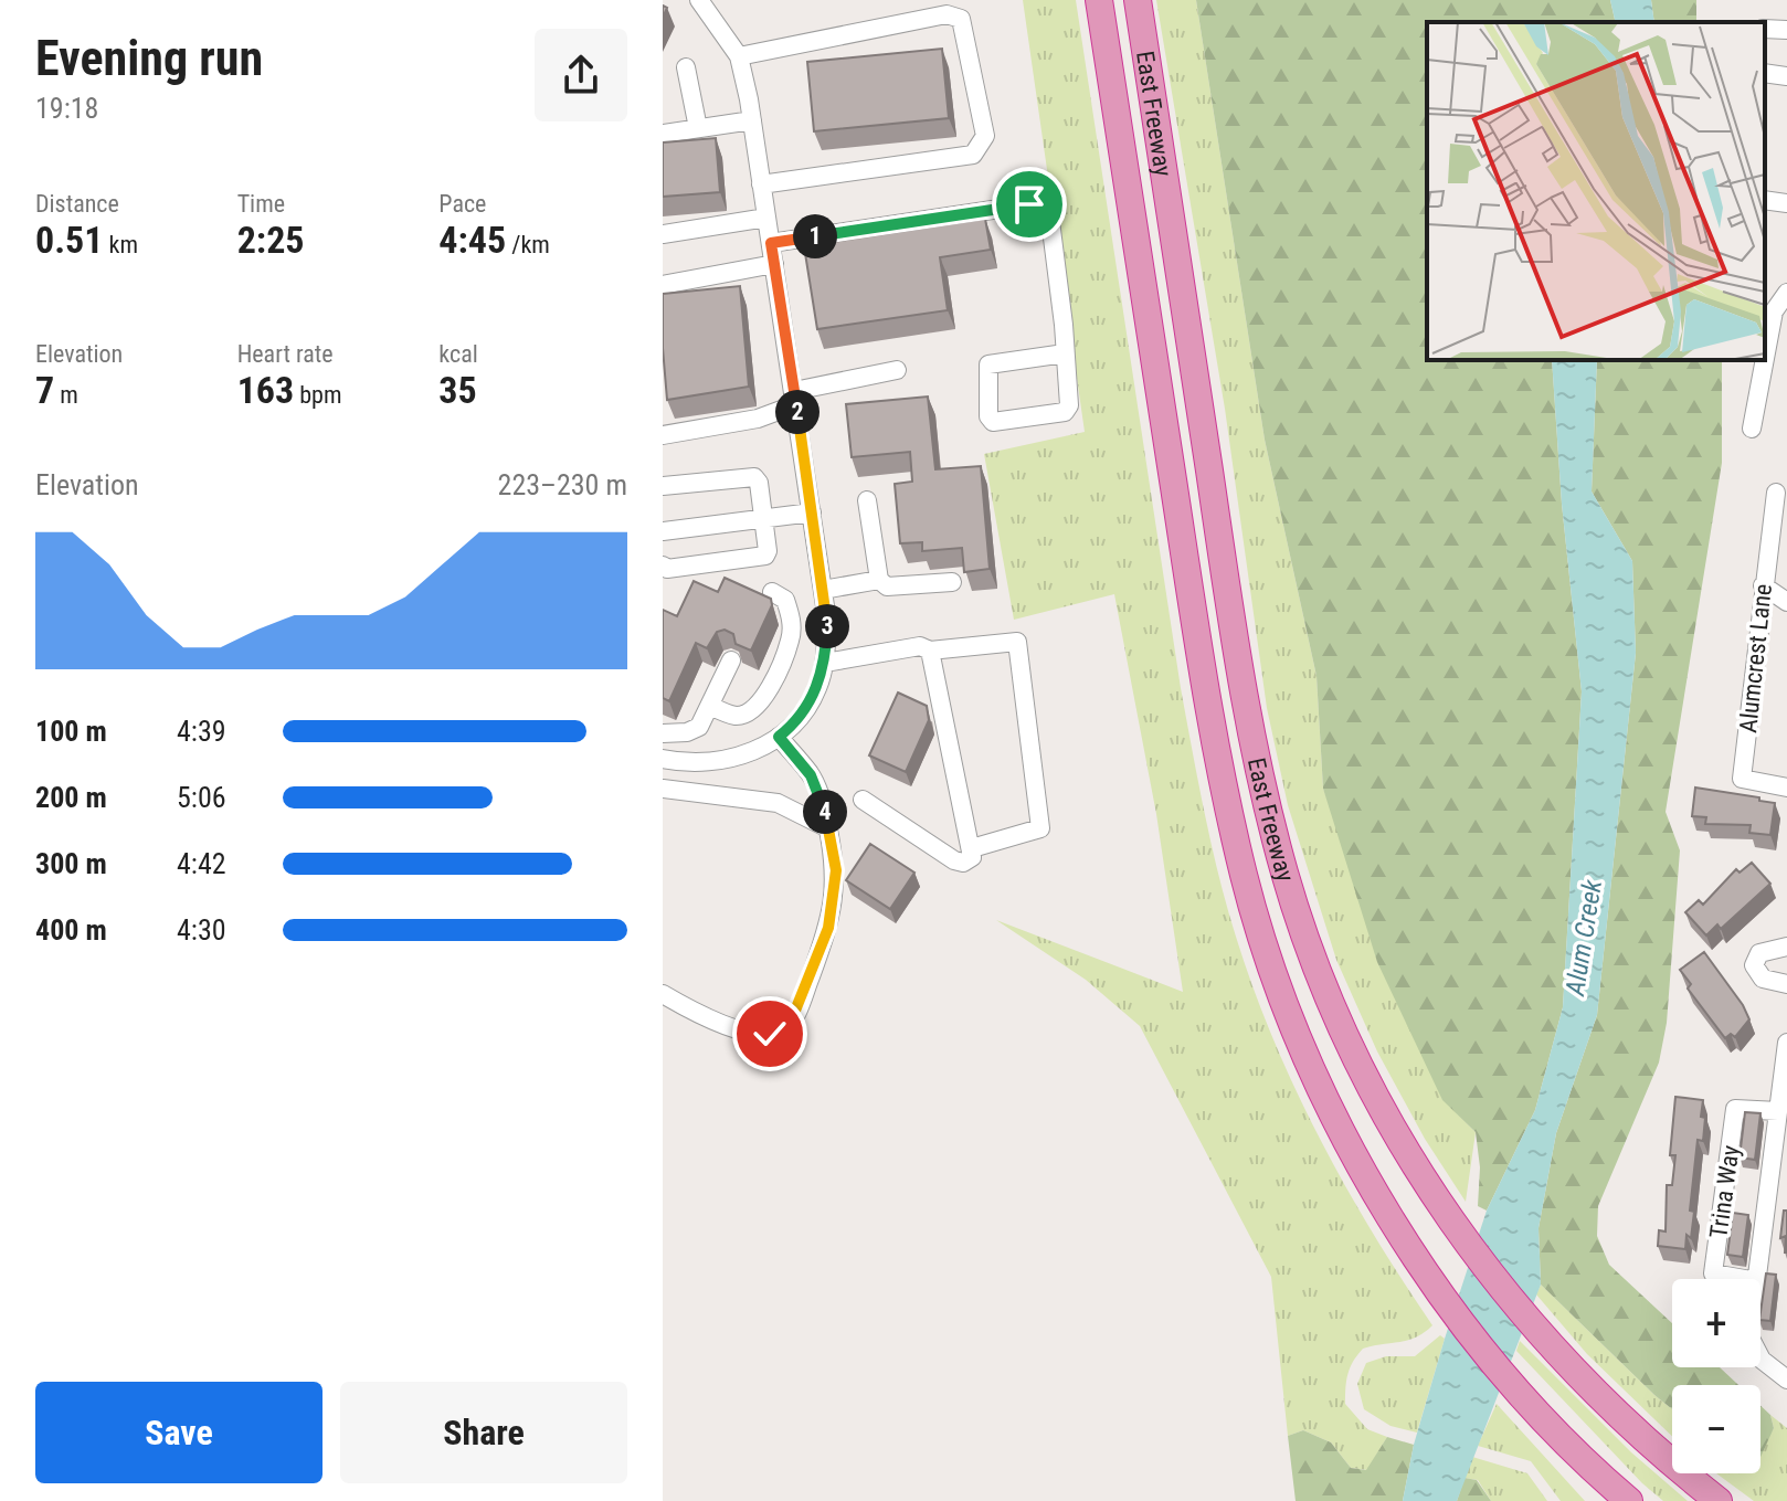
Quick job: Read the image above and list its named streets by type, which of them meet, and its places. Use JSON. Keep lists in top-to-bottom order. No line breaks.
{"streets":{"highway":["East Freeway"],"street":["Alumcrest Lane","Trina Way"]},"water":["Alum Creek"],"page":{"heading":["Evening run","19:18"],"stats":[["Distance","0.51 km"],["Time","2:25"],["Pace","4:45 /km"],["Elevation","7 m"],["Heart rate","163 bpm"],["kcal","35"]],"pins":["1","2","3","4"],"chart":["Elevation","223–230 m"],"list":[{"name":"100 m","note":"4:39"},{"name":"200 m","note":"5:06"},{"name":"300 m","note":"4:42"},{"name":"400 m","note":"4:30"}],"map_buttons":["+","−"],"buttons":["Save","Share"]}}
